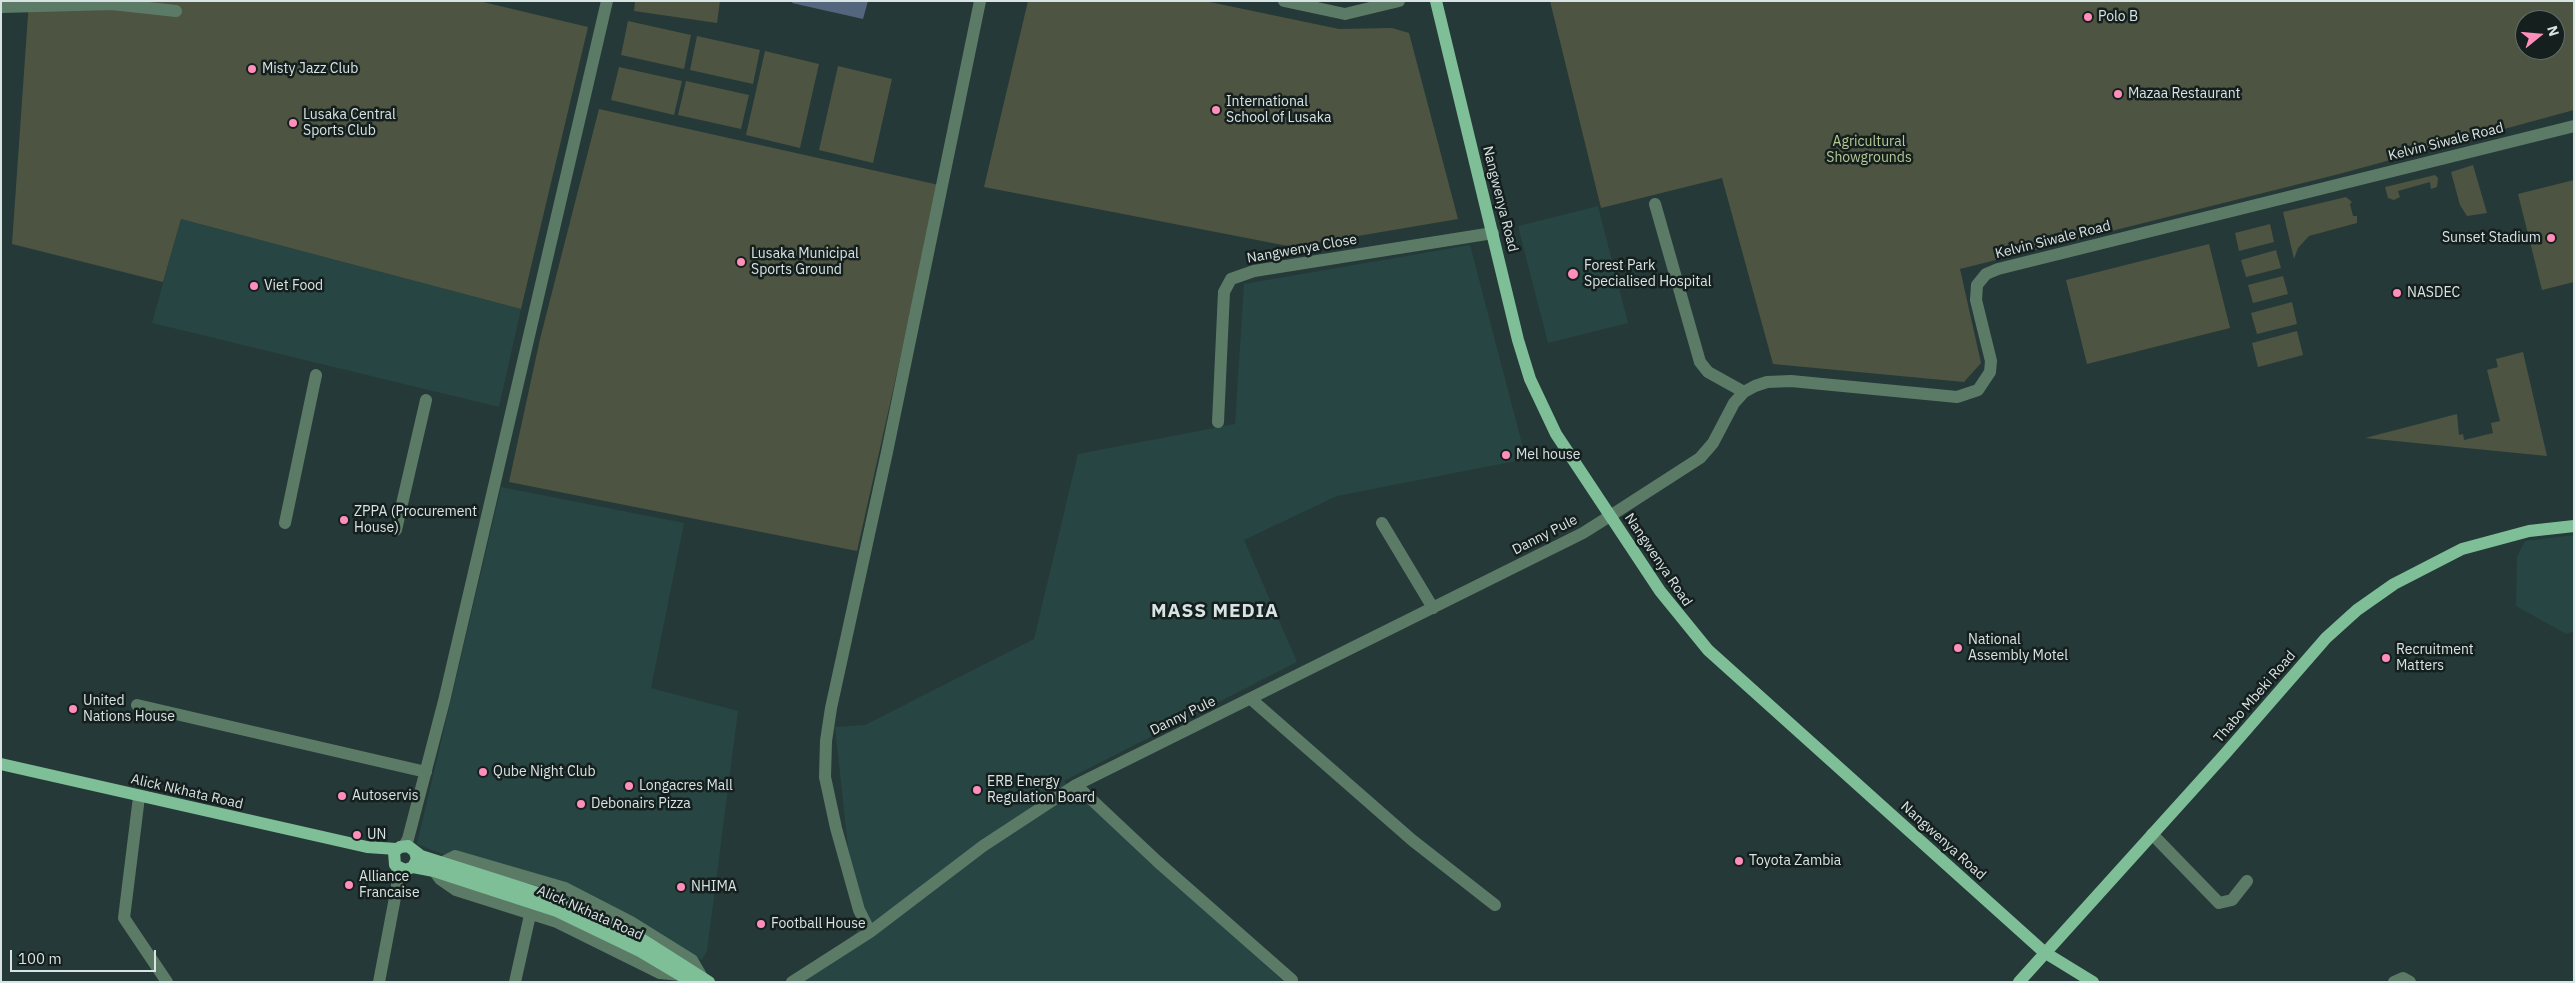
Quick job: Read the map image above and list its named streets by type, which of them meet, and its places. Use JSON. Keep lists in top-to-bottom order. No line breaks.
{"streets":{"main road":["Nangwenya Road","Thabo Mbeki Road","Alick Nkhata Road"],"street":["Kelvin Siwale Road","Nangwenya Close","Danny Pule"]},"crossings":[["Nangwenya Road","Nangwenya Close"],["Nangwenya Road","Danny Pule"],["Nangwenya Road","Thabo Mbeki Road"]],"districts":["MASS MEDIA"],"parks":["Agricultural Showgrounds"],"places":["Polo B","Misty Jazz Club","Mazaa Restaurant","International School of Lusaka","Lusaka Central Sports Club","Sunset Stadium","Lusaka Municipal Sports Ground","Forest Park Specialised Hospital","Viet Food","NASDEC","Mel house","ZPPA (Procurement House)","National Assembly Motel","Recruitment Matters","United Nations House","Qube Night Club","Longacres Mall","ERB Energy Regulation Board","Autoservis","Debonairs Pizza","UN","Toyota Zambia","Alliance Francaise","NHIMA","Football House"],"scale_bar":"100 m","north":"right"}
